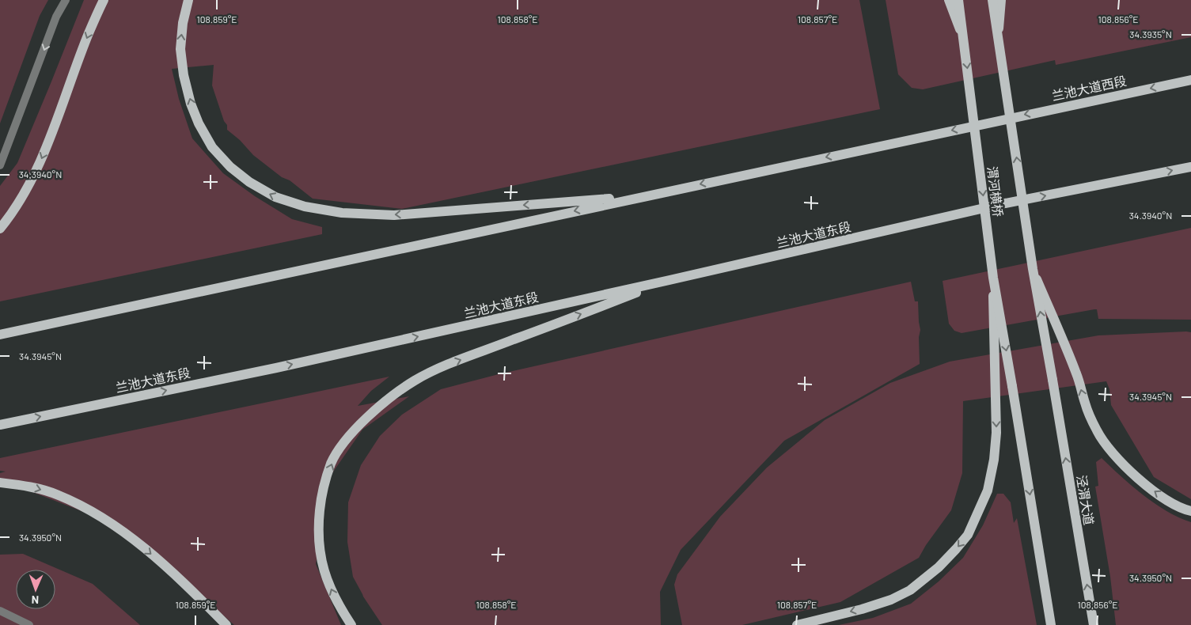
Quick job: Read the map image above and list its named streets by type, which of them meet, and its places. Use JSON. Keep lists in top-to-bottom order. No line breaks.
{"streets":{"main road":["兰池大道西段","渭河横桥","兰池大道东段","泾渭大道"]},"crossings":[["渭河横桥","泾渭大道"]],"one_way":["兰池大道西段","兰池大道东段","泾渭大道"],"north":"bottom","coordinates":["108.859°E","108.858°E","108.857°E","108.856°E","34.3935°N","34.3940°N","34.3945°N","34.3950°N"]}
